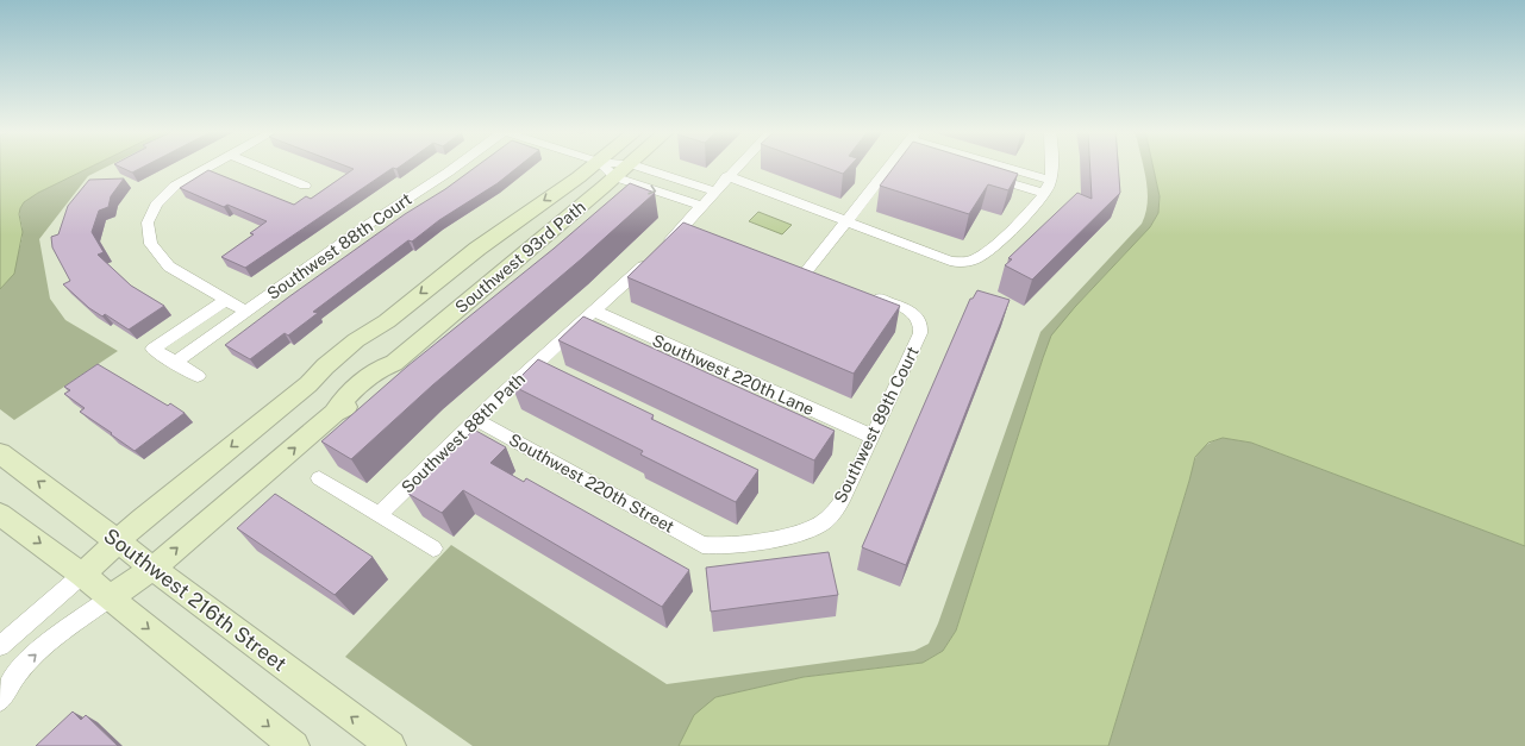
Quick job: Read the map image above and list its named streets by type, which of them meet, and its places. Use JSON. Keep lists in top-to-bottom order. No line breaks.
{"streets":{"street":["Southwest 88th Court","Southwest 93rd Path","Southwest 220th Lane","Southwest 89th Court","Southwest 88th Path","Southwest 220th Street","Southwest 216th Street"]},"crossings":[["Southwest 93rd Path","Southwest 216th Street"],["Southwest 220th Lane","Southwest 89th Court"],["Southwest 220th Lane","Southwest 88th Path"],["Southwest 89th Court","Southwest 220th Street"],["Southwest 88th Path","Southwest 220th Street"]]}
